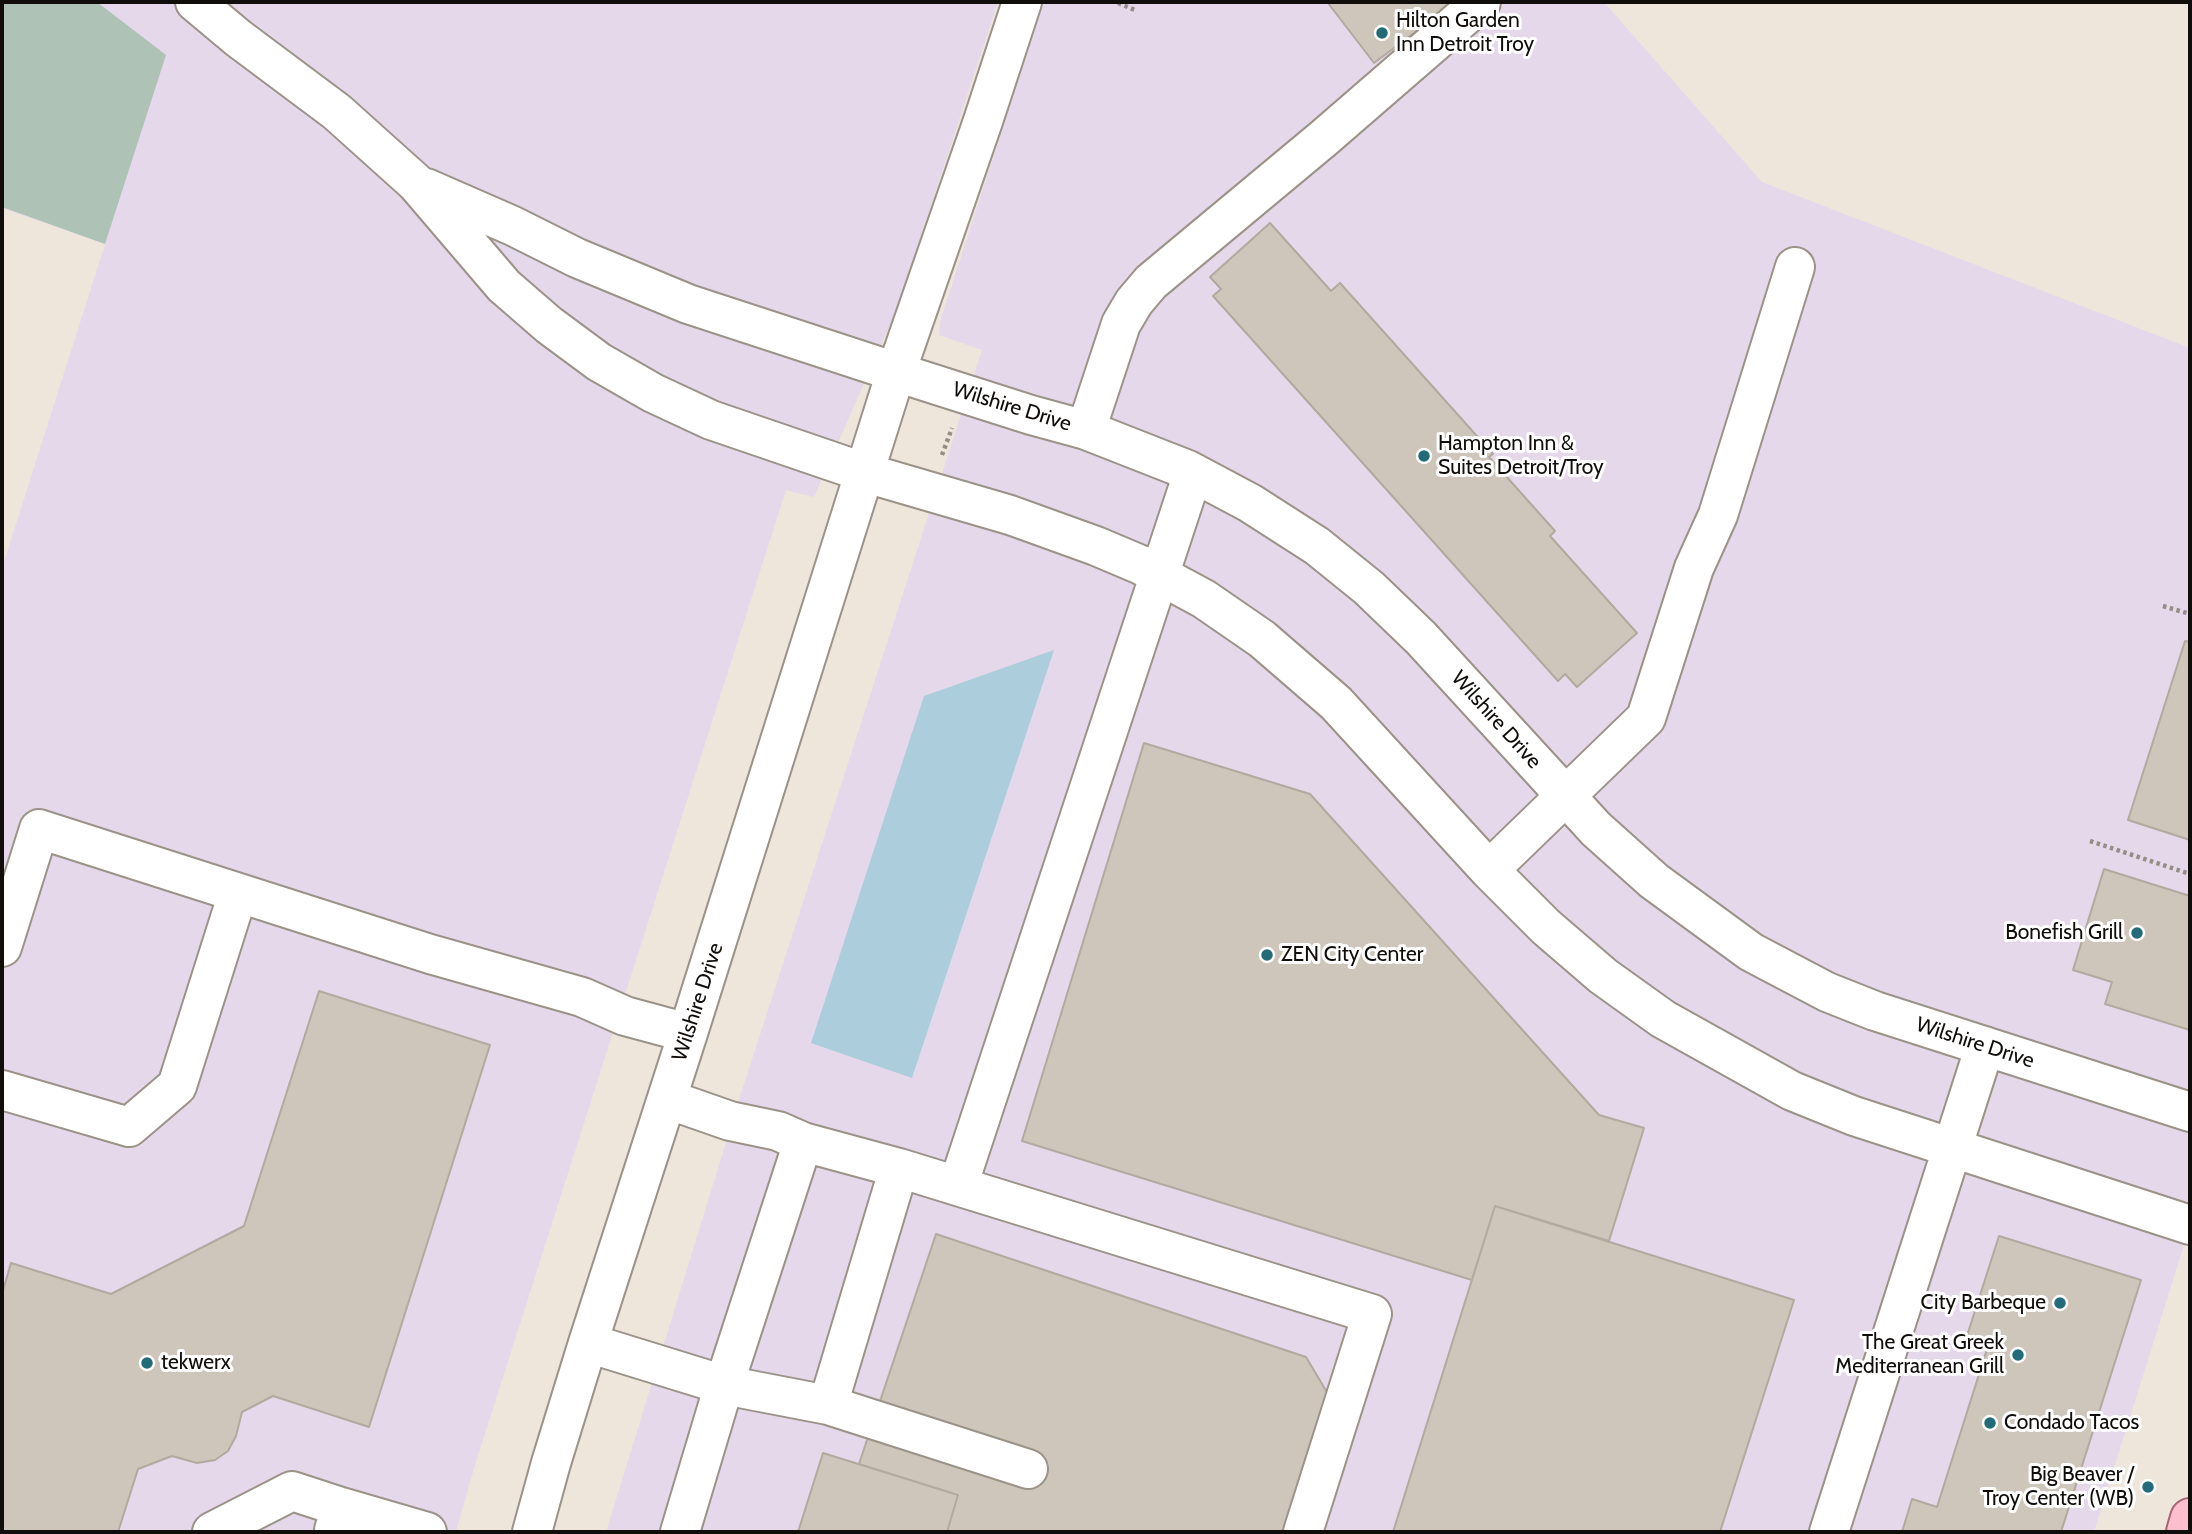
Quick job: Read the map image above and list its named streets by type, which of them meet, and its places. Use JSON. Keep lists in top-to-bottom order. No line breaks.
{"streets":{"street":["Wilshire Drive"]},"places":["Hilton Garden Inn Detroit Troy","Hampton Inn & Suites Detroit/Troy","Bonefish Grill","ZEN City Center","City Barbeque","The Great Greek Mediterranean Grill","tekwerx","Condado Tacos","Big Beaver / Troy Center (WB)"]}
